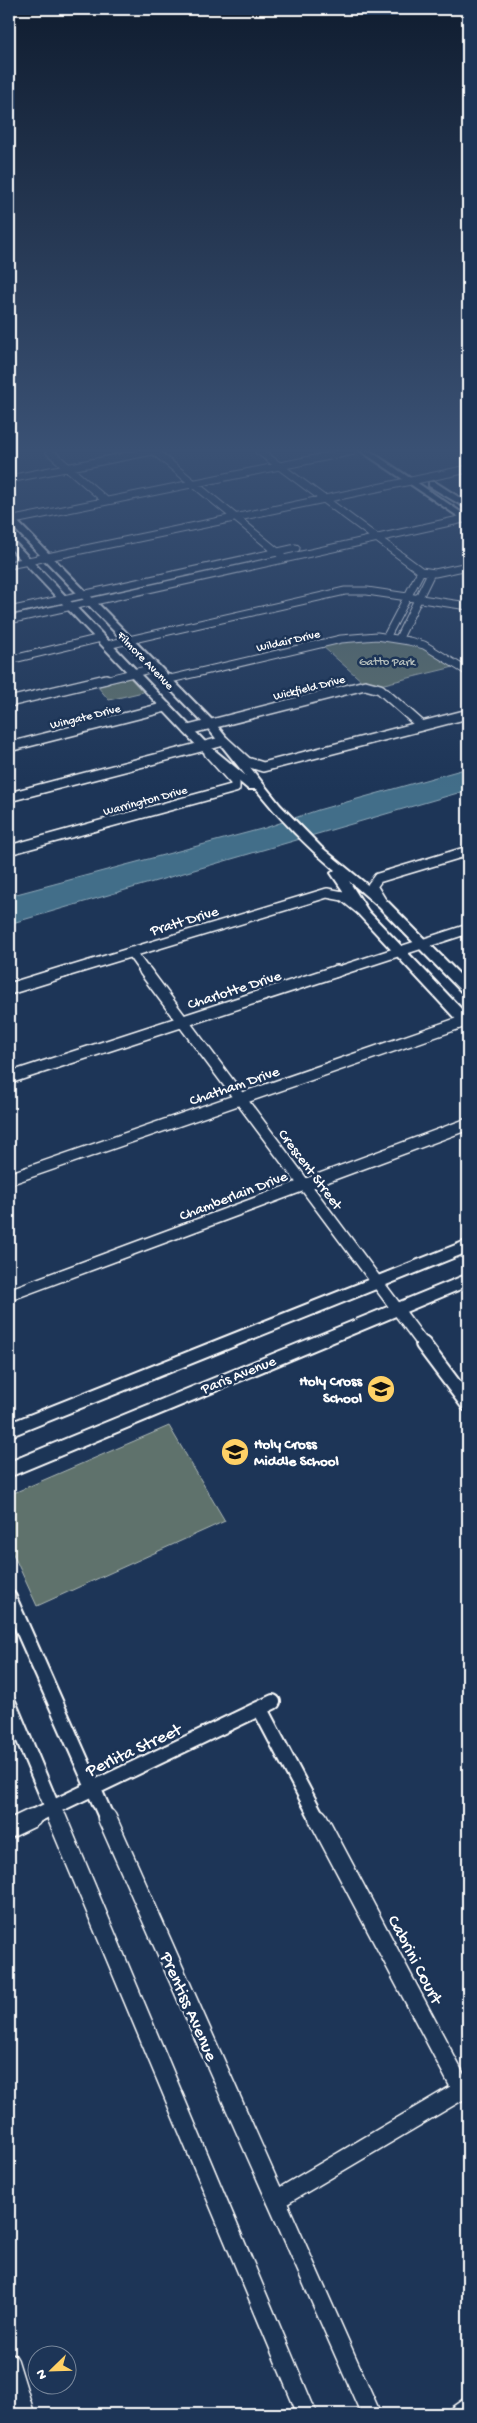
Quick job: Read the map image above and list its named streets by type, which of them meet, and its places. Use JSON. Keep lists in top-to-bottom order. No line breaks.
{"streets":{"street":["Wildair Drive","Filmore Avenue","Wickfield Drive","Wingate Drive","Warrington Drive","Pratt Drive","Charlotte Drive","Chatham Drive","Crescent Street","Chamberlain Drive","Paris Avenue","Perlita Street","Cabrini Court","Prentiss Avenue"]},"crossings":[["Wildair Drive","Filmore Avenue"],["Filmore Avenue","Wickfield Drive"],["Filmore Avenue","Wingate Drive"],["Filmore Avenue","Warrington Drive"],["Filmore Avenue","Pratt Drive"],["Filmore Avenue","Charlotte Drive"],["Filmore Avenue","Chatham Drive"],["Pratt Drive","Crescent Street"],["Charlotte Drive","Crescent Street"],["Chatham Drive","Crescent Street"],["Crescent Street","Chamberlain Drive"],["Crescent Street","Paris Avenue"],["Perlita Street","Cabrini Court"],["Perlita Street","Prentiss Avenue"],["Cabrini Court","Prentiss Avenue"]],"parks":["Gatto Park"],"places":{"school or university":["Holy Cross School","Holy Cross Middle School"]},"north":"bottom left"}
